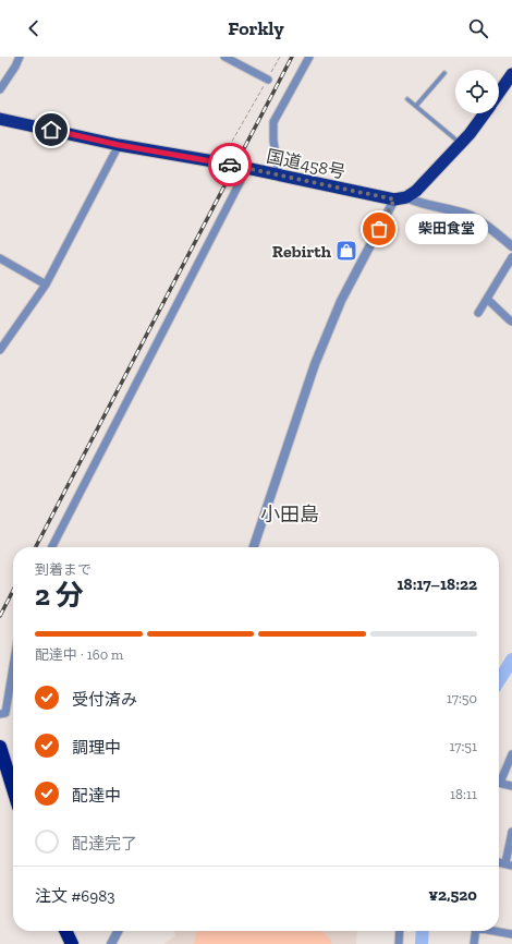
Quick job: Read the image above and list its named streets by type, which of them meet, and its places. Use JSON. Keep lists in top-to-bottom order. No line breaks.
{"streets":{"highway":["国道458号"]},"districts":["小田島"],"places":{"other":["柴田食堂"],"shop":["Rebirth"]},"page":{"header":"Forkly","bubble":"柴田食堂","heading":["2 分","到着まで","18:17–18:22"],"panel":["注文 #6983","¥2,520"],"bar":"配達中 · 160 m","list":[["受付済み","17:50"],["調理中","17:51"],["配達中","18:11"],"配達完了"]}}
